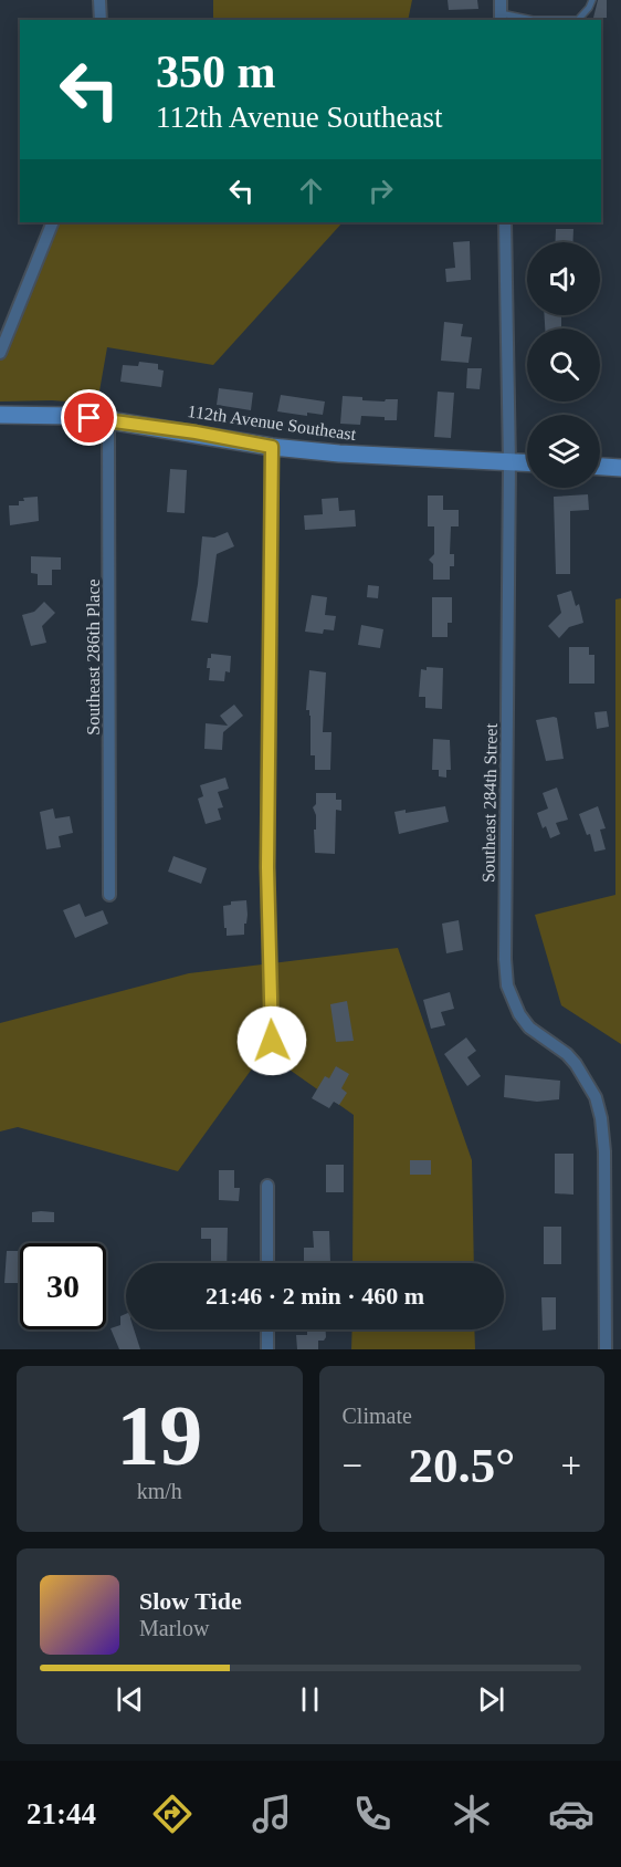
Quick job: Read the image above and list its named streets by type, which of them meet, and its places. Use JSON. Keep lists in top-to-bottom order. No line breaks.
{"streets":{"street":["112th Avenue Southeast","Southeast 286th Place","Southeast 284th Street"]},"crossings":[["112th Avenue Southeast","Southeast 286th Place"],["112th Avenue Southeast","Southeast 284th Street"]],"page":{"turn":["350 m","112th Avenue Southeast"],"limit":"30","trip":"21:46 · 2 min · 460 m","tile":[["19","km/h"],"Climate"],"heat":["−","20.5°","+"],"song":["Slow Tide","Marlow"],"tabs":"21:44"}}
